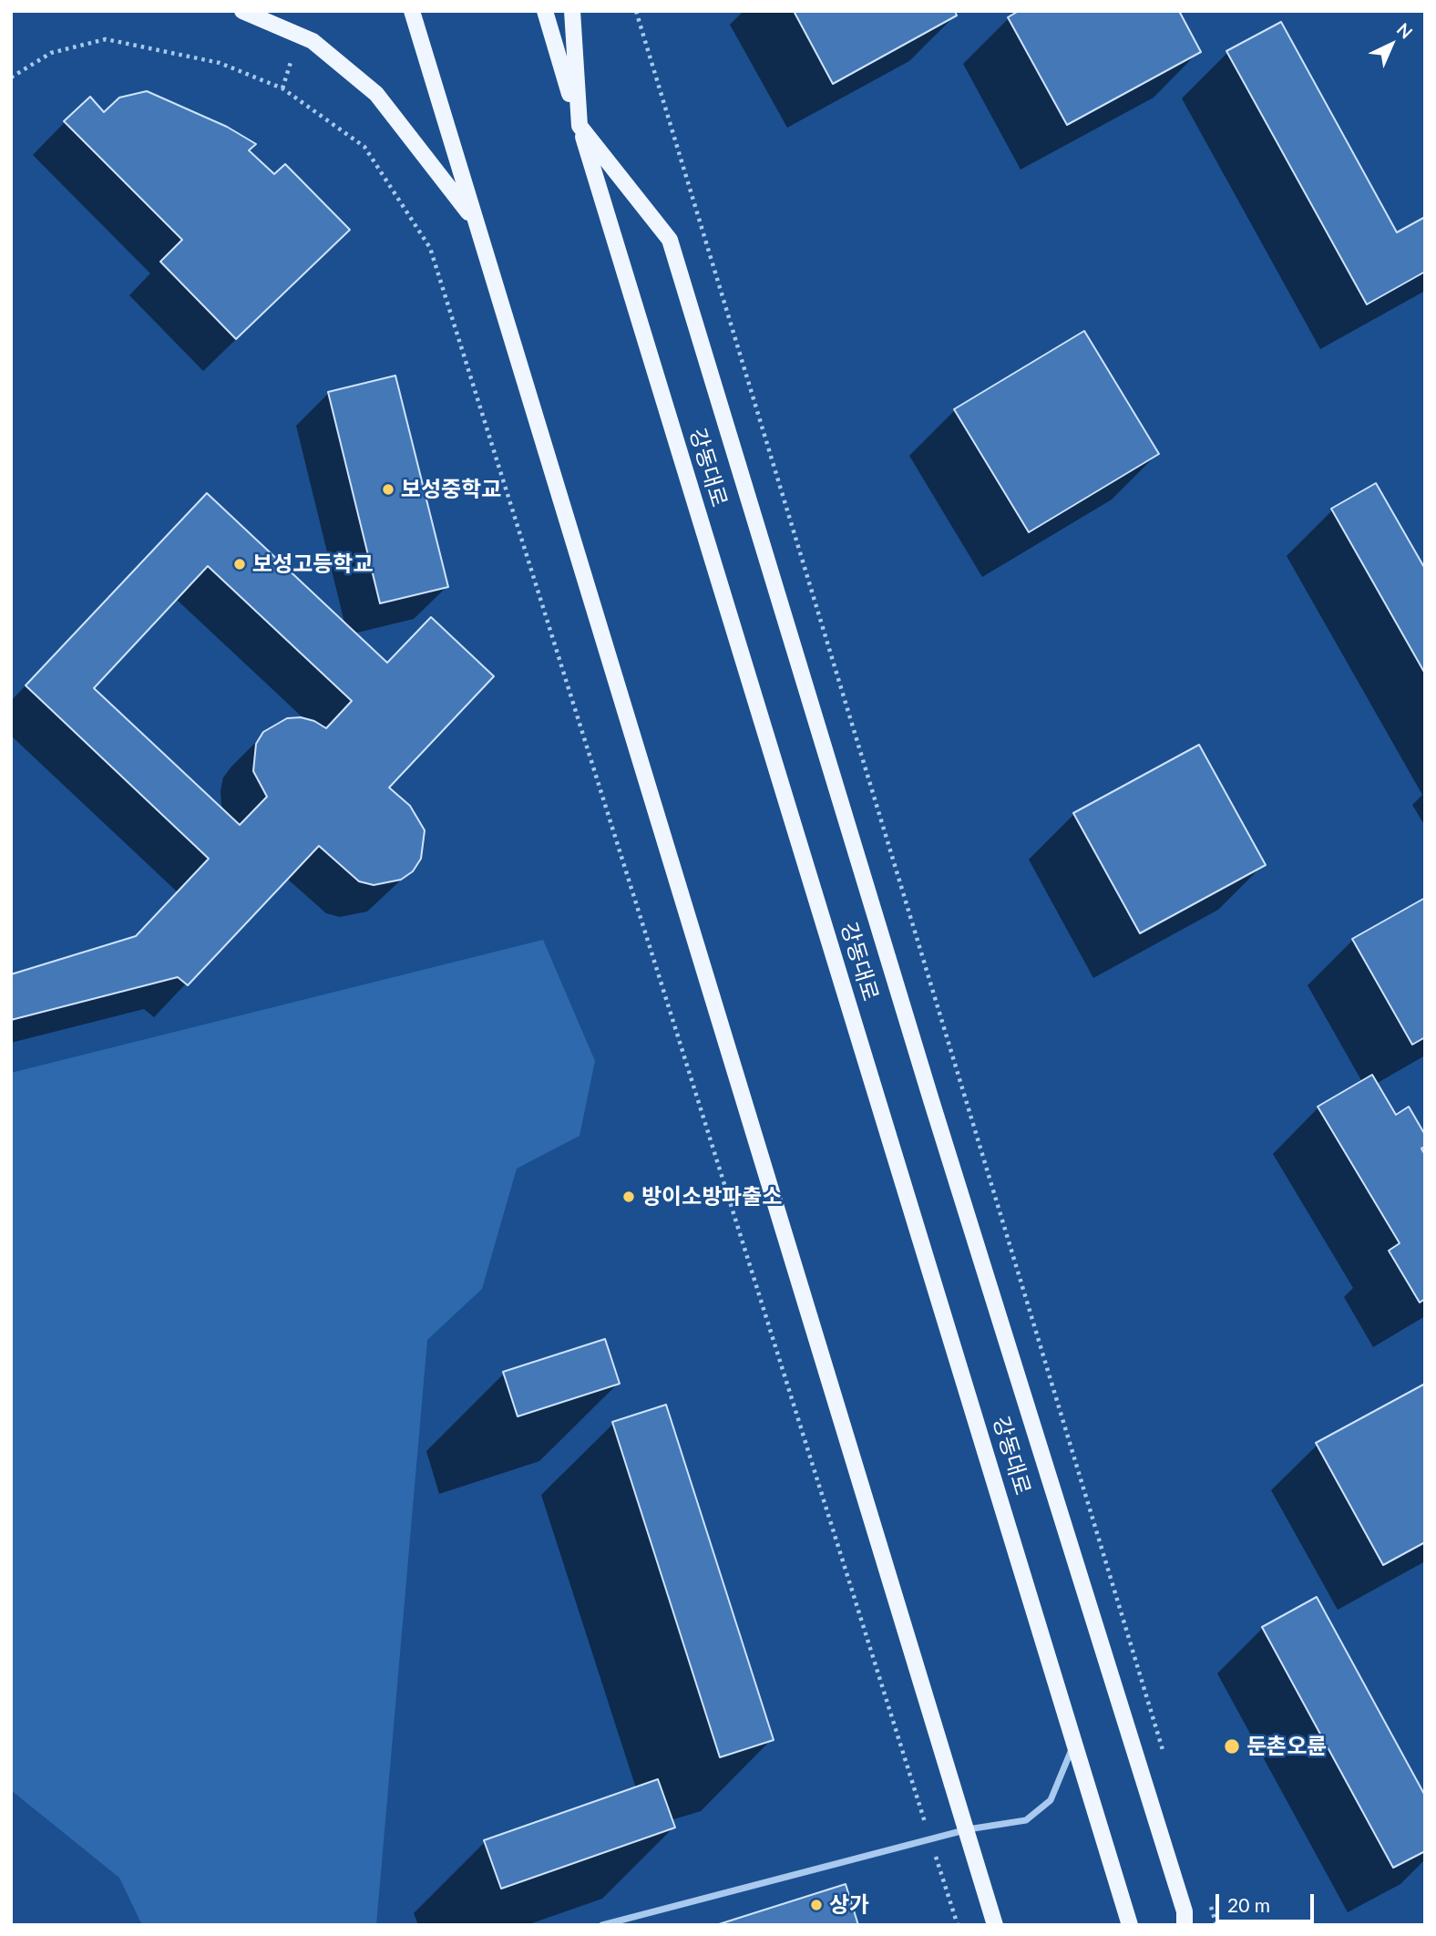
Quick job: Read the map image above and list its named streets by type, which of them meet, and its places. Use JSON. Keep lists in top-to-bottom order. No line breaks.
{"streets":{"main road":["강동대로"]},"places":["보성중학교","보성고등학교","방이소방파출소","둔촌오륜","상가"],"scale_bar":"20 m","north":"top right"}
